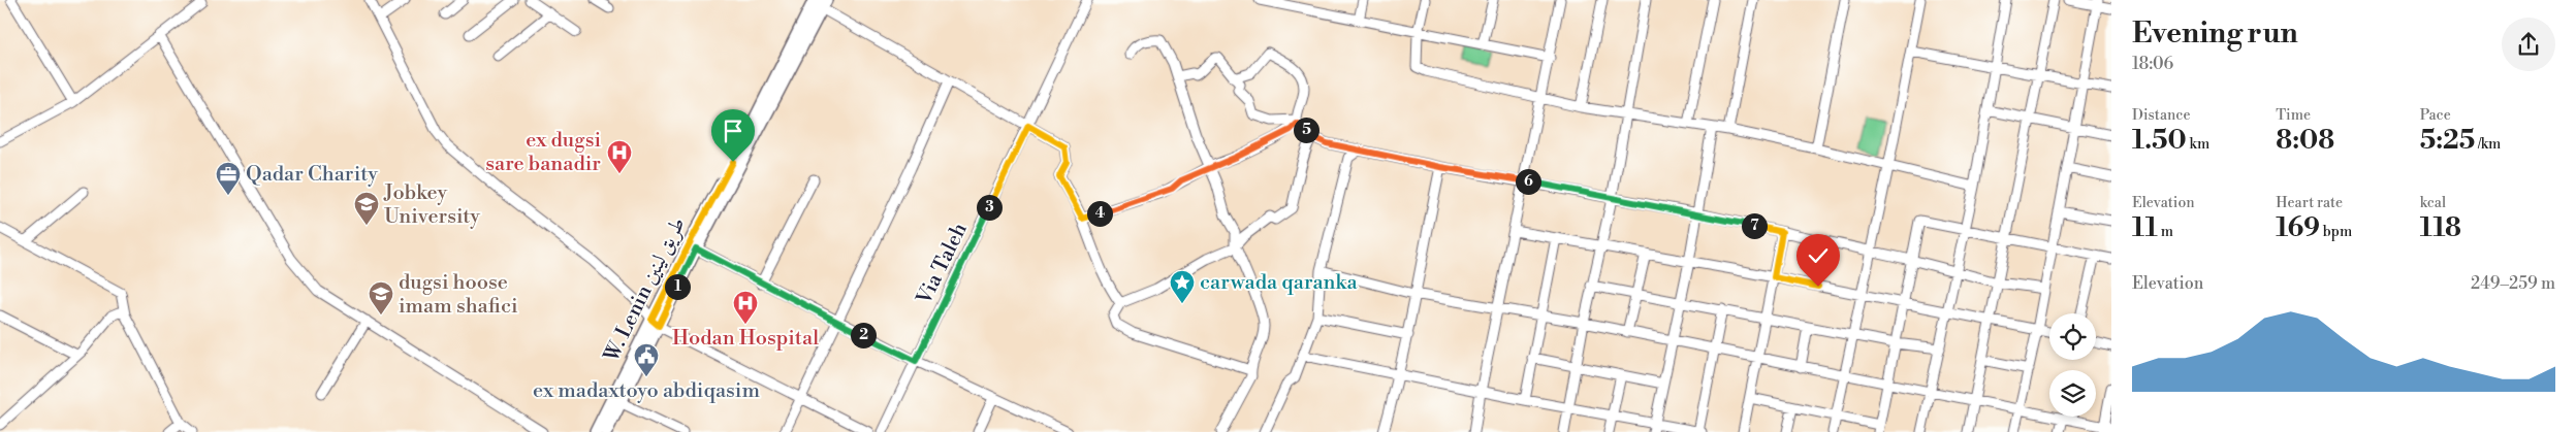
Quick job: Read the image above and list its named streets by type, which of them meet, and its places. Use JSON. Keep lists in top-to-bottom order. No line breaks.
{"streets":{"main road":["W. Lenin طريق لينين"],"street":["Via Taleh"]},"places":{"hospital":["ex dugsi sare banadir","Hodan Hospital"],"office":["Qadar Charity"],"school or university":["Jobkey University","dugsi hoose imam shafici"],"place":["carwada qaranka"],"public building":["ex madaxtoyo abdiqasim"]},"page":{"heading":["Evening run","18:06"],"stats":[["Distance","1.50 km"],["Time","8:08"],["Pace","5:25 /km"],["Elevation","11 m"],["Heart rate","169 bpm"],["kcal","118"]],"pins":["5","6","3","4","7","1","2"],"chart":["Elevation","249–259 m"]}}
